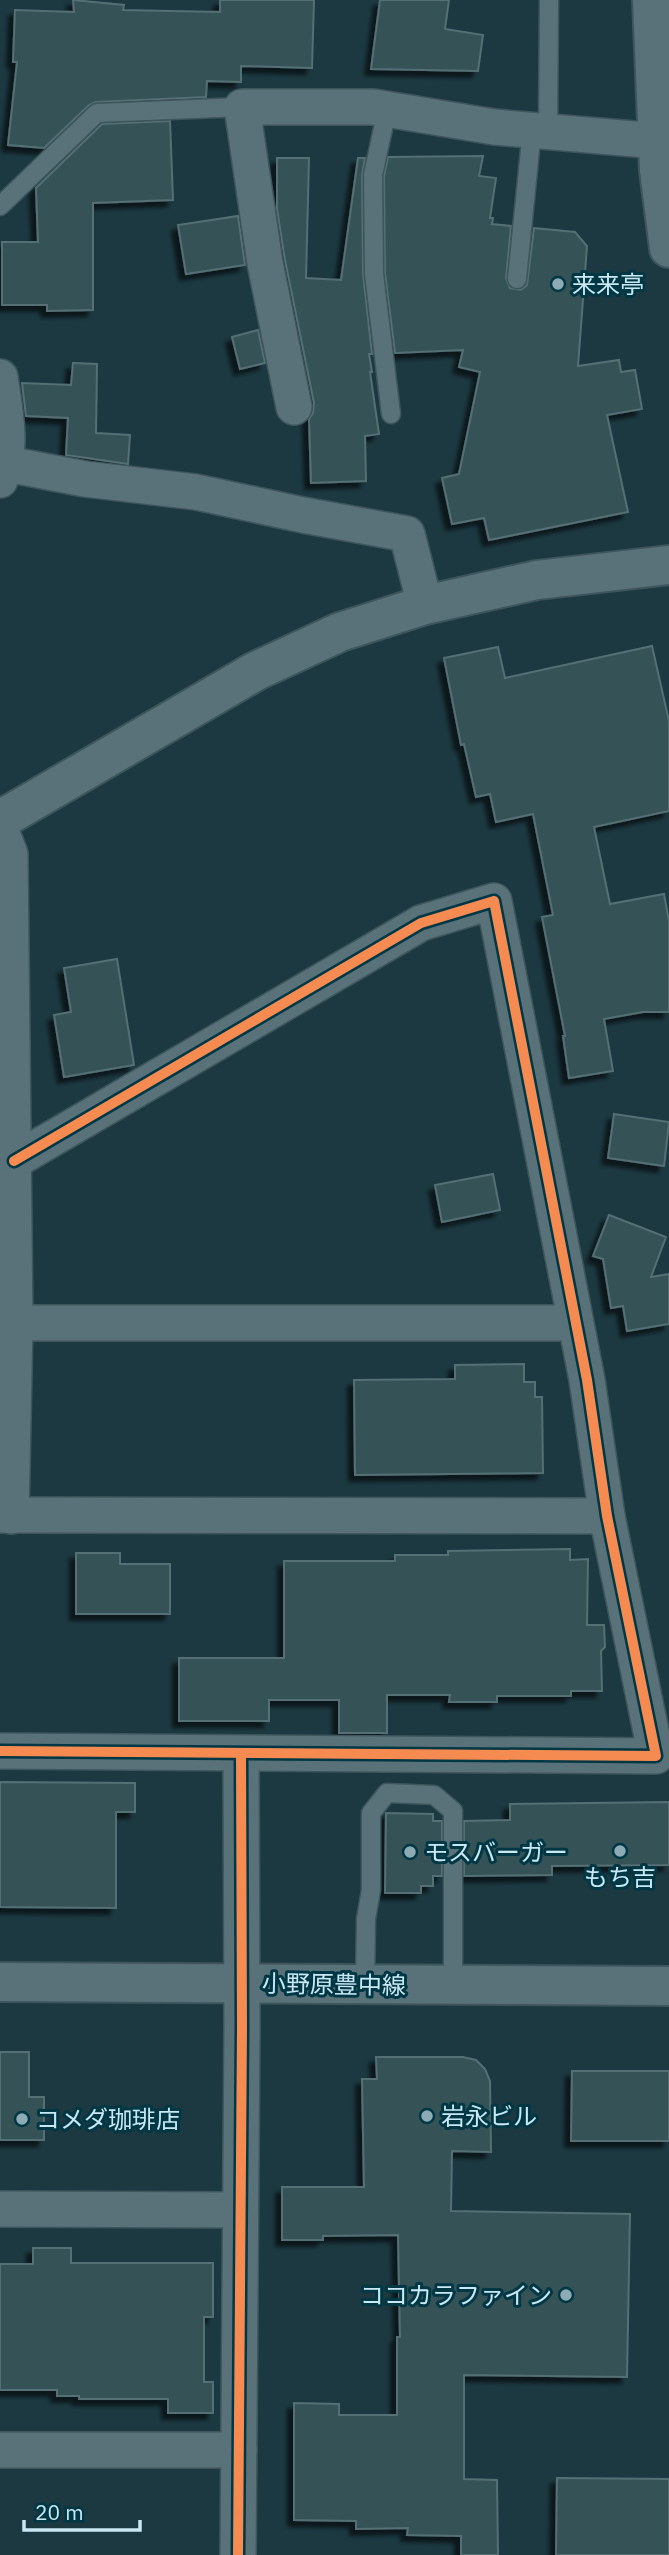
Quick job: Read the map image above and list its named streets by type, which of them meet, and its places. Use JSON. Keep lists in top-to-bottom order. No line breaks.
{"streets":{"street":["小野原豊中線"]},"places":["来来亭","もち吉","モスバーガー","岩永ビル","コメダ珈琲店","ココカラファイン"],"scale_bar":"20 m"}
